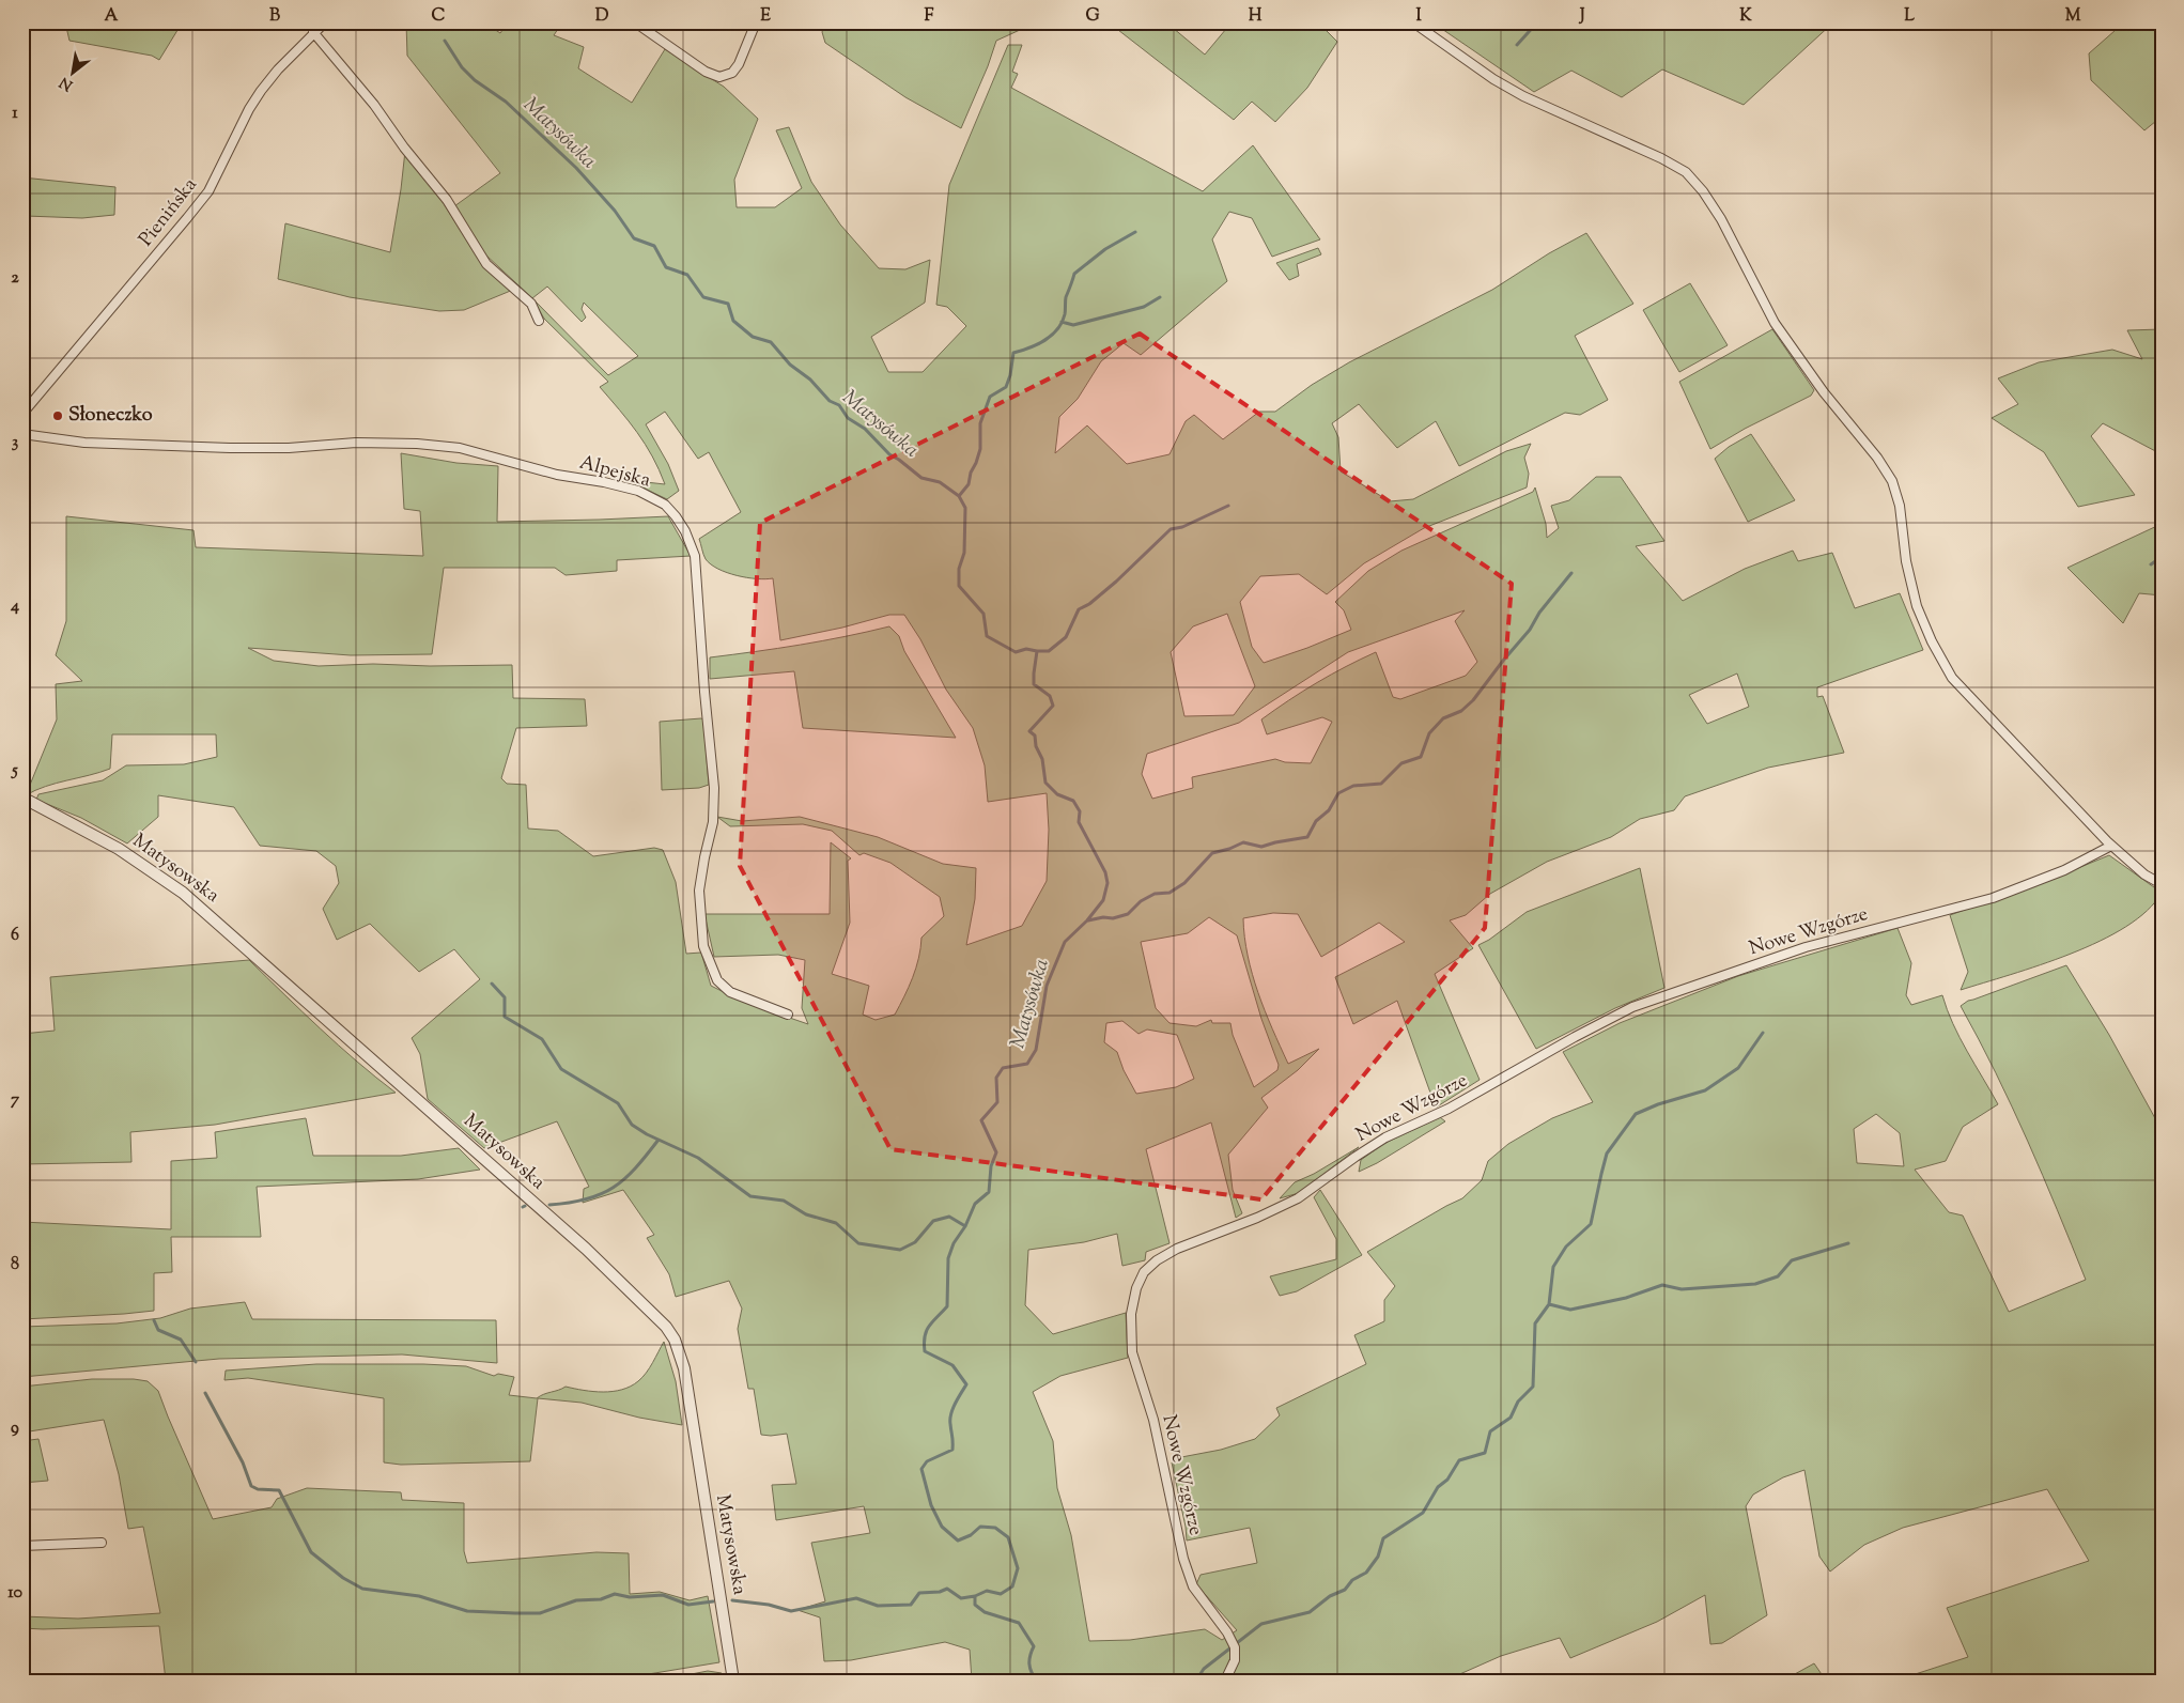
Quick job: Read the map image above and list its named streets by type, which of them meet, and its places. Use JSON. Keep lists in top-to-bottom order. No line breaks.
{"streets":{"street":["Pienińska","Alpejska","Matysowska","Nowe Wzgórze"]},"water":["Matysówka"],"places":["Słoneczko"],"north":"bottom left","grid":{"columns":["A","B","C","D","E","F","G","H","I","J","K","L","M"],"rows":["1","2","3","4","5","6","7","8","9","10"]}}
